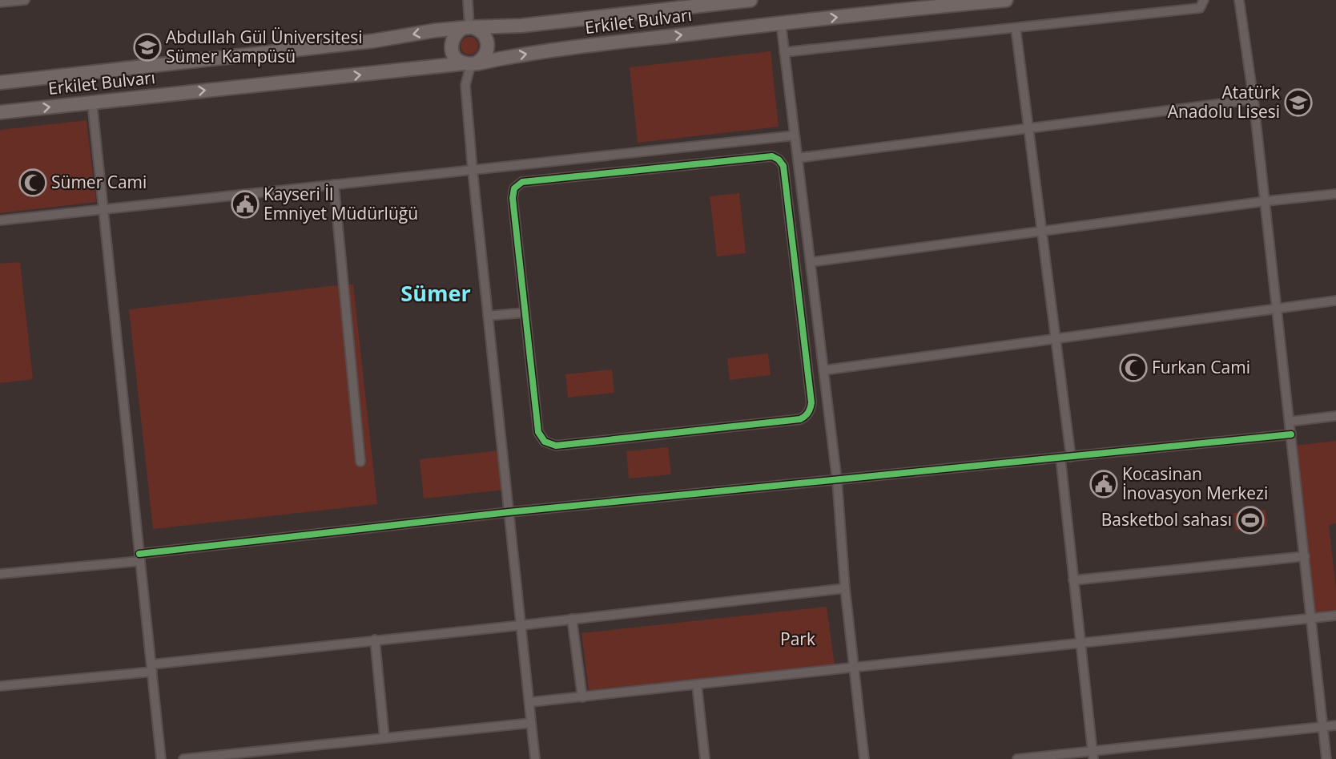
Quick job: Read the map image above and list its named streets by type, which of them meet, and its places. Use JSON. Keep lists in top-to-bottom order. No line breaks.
{"streets":{"main road":["Erkilet Bulvarı"]},"districts":["Sümer"],"parks":["Park"],"places":{"school or university":["Abdullah Gül Üniversitesi Sümer Kampüsü","Atatürk Anadolu Lisesi"],"mosque":["Sümer Cami","Furkan Cami"],"public building":["Kayseri İl Emniyet Müdürlüğü","Kocasinan İnovasyon Merkezi"],"sports":["Basketbol sahası"]}}
